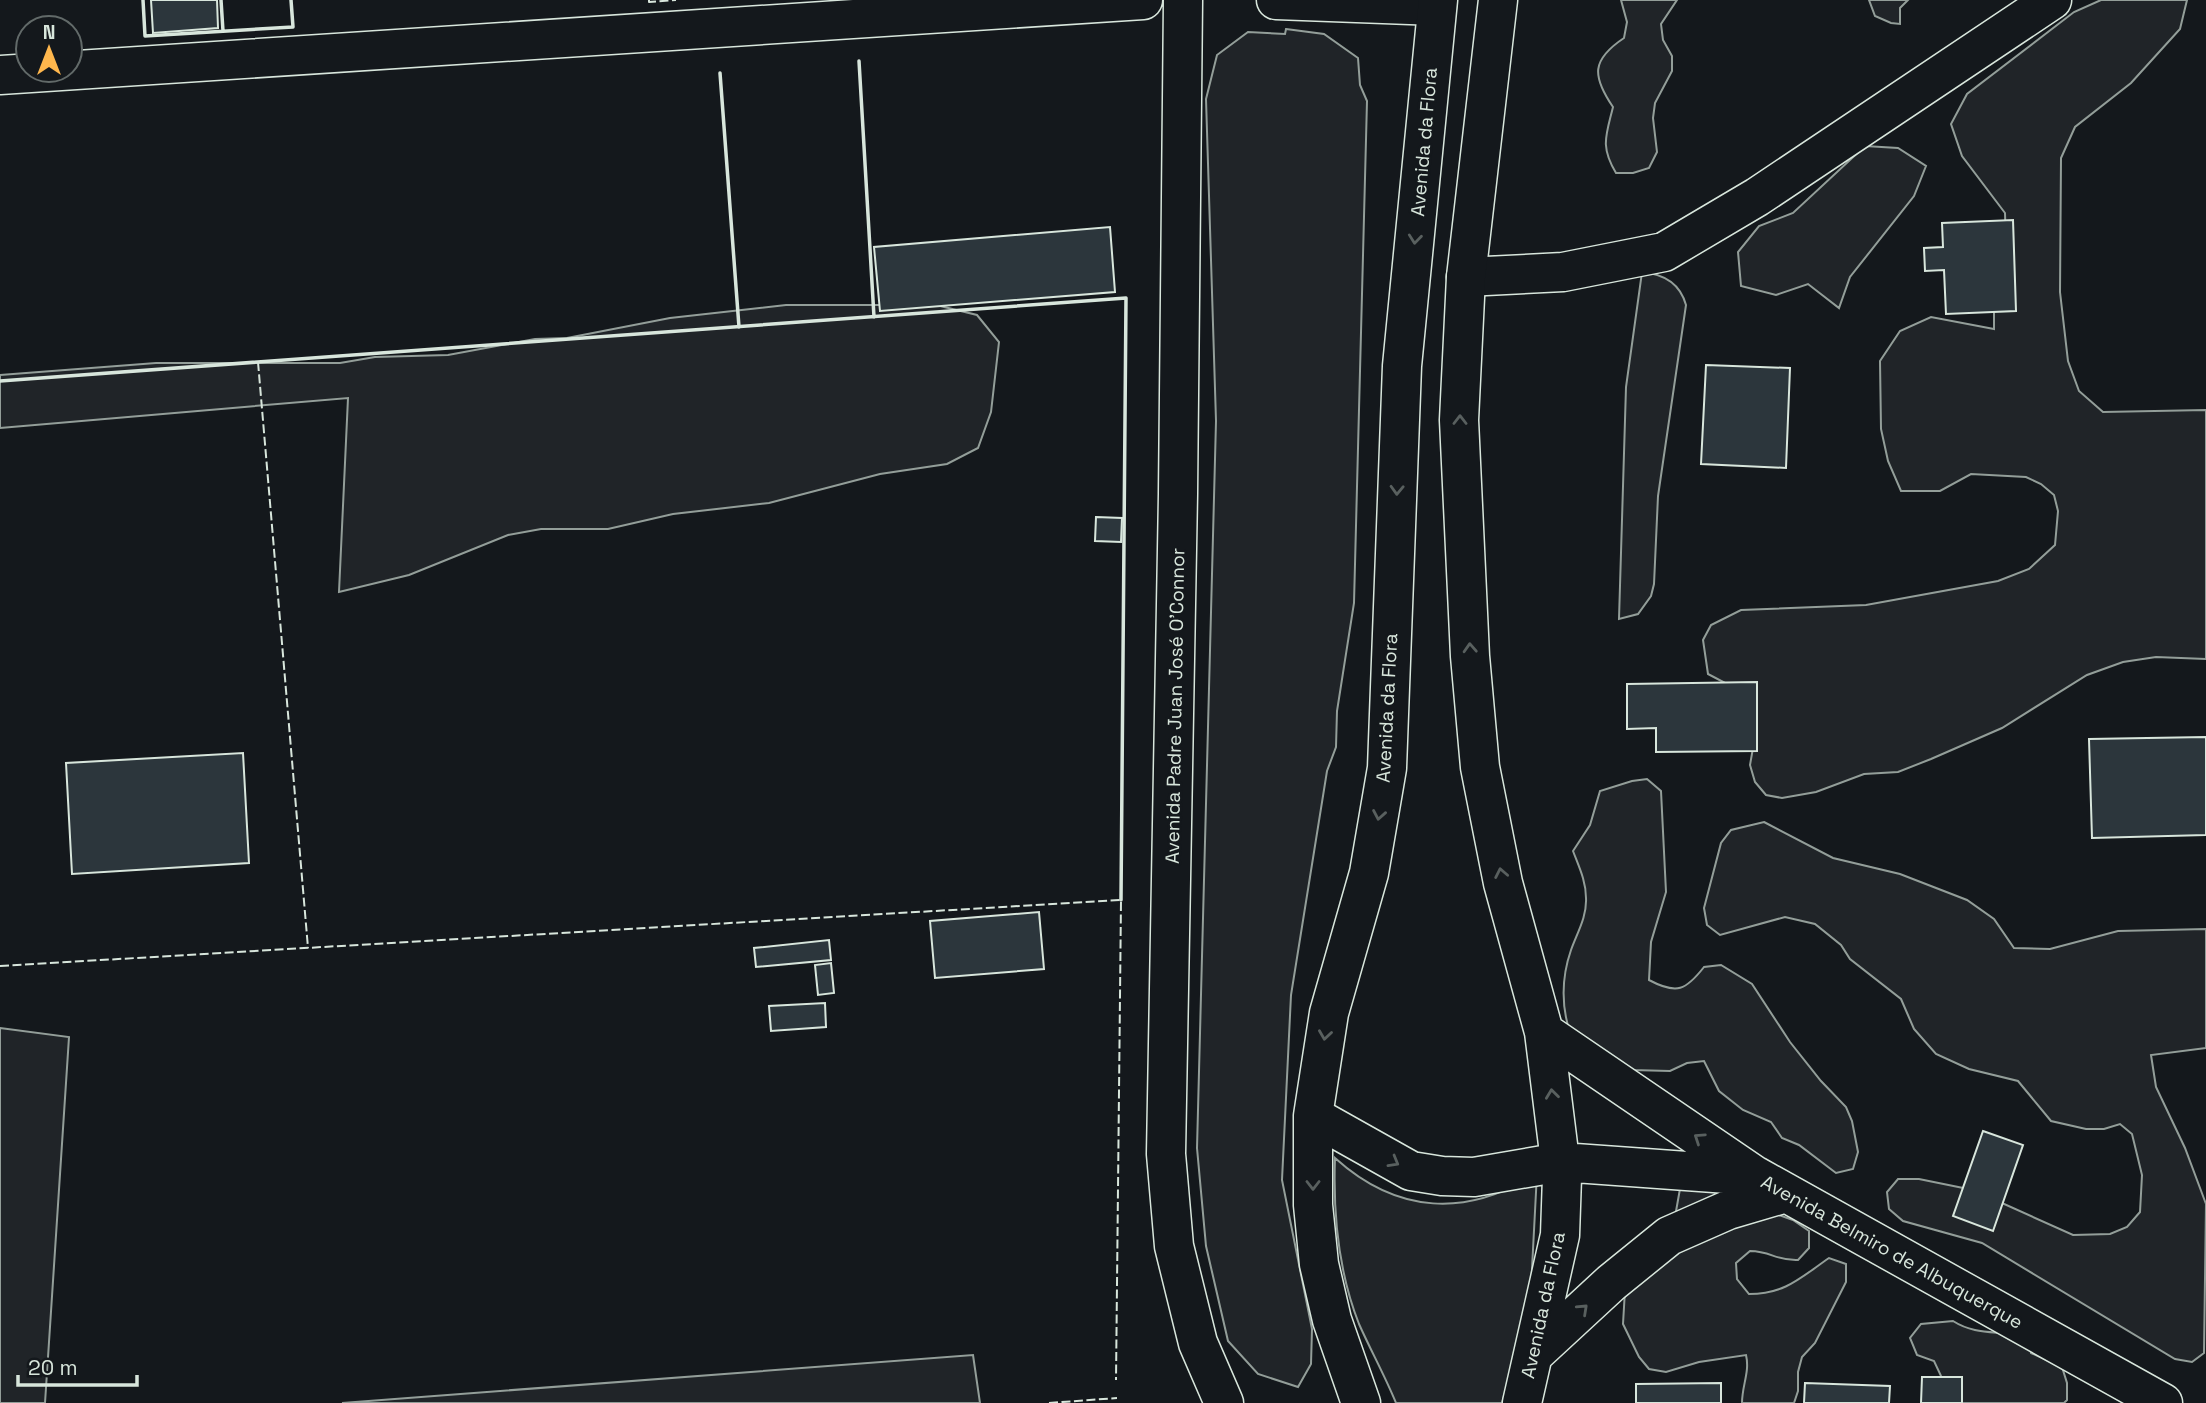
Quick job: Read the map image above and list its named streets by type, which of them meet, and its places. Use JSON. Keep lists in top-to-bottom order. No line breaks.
{"streets":{"main road":["Avenida da Flora","Avenida Padre Juan José O'Connor","Avenida Belmiro de Albuquerque"]},"crossings":[["Avenida da Flora","Avenida Belmiro de Albuquerque"]],"scale_bar":"20 m","north":"top"}
